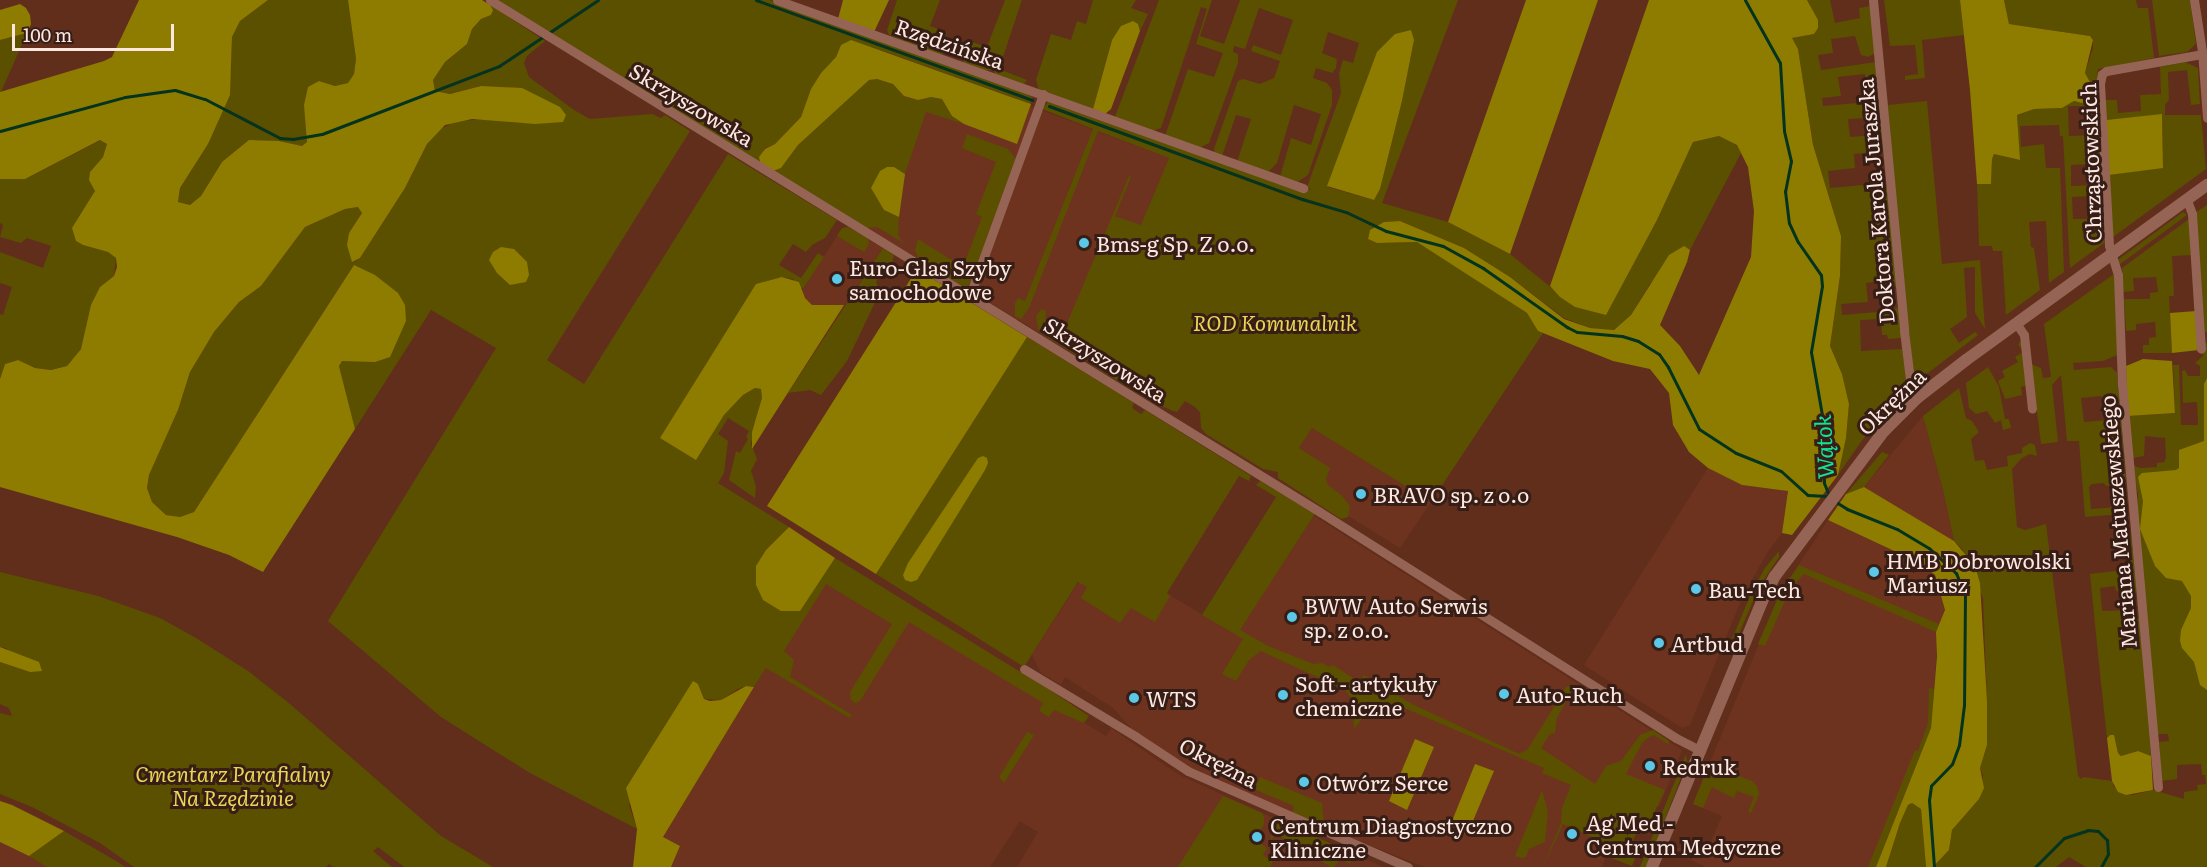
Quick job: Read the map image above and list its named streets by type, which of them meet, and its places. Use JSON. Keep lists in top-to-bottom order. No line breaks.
{"streets":{"street":["Rzędzińska","Skrzyszowska","Chrząstowskich","Doktora Karola Juraszka","Okrężna","Mariana Matuszewskiego"]},"crossings":[["Skrzyszowska","Okrężna"],["Chrząstowskich","Okrężna"],["Chrząstowskich","Mariana Matuszewskiego"],["Doktora Karola Juraszka","Okrężna"],["Okrężna","Mariana Matuszewskiego"]],"water":["Wątok"],"parks":["ROD Komunalnik","Cmentarz Parafialny Na Rzędzinie"],"places":["Bms-g Sp. Z o.o.","Euro-Glas Szyby samochodowe","BRAVO sp. z o.o","HMB Dobrowolski Mariusz","Bau-Tech","BWW Auto Serwis sp. z o.o.","Artbud","Auto-Ruch","Soft - artykuły chemiczne","WTS","Redruk","Otwórz Serce","Ag Med - Centrum Medyczne","Centrum Diagnostyczno Kliniczne"],"scale_bar":"100 m"}
